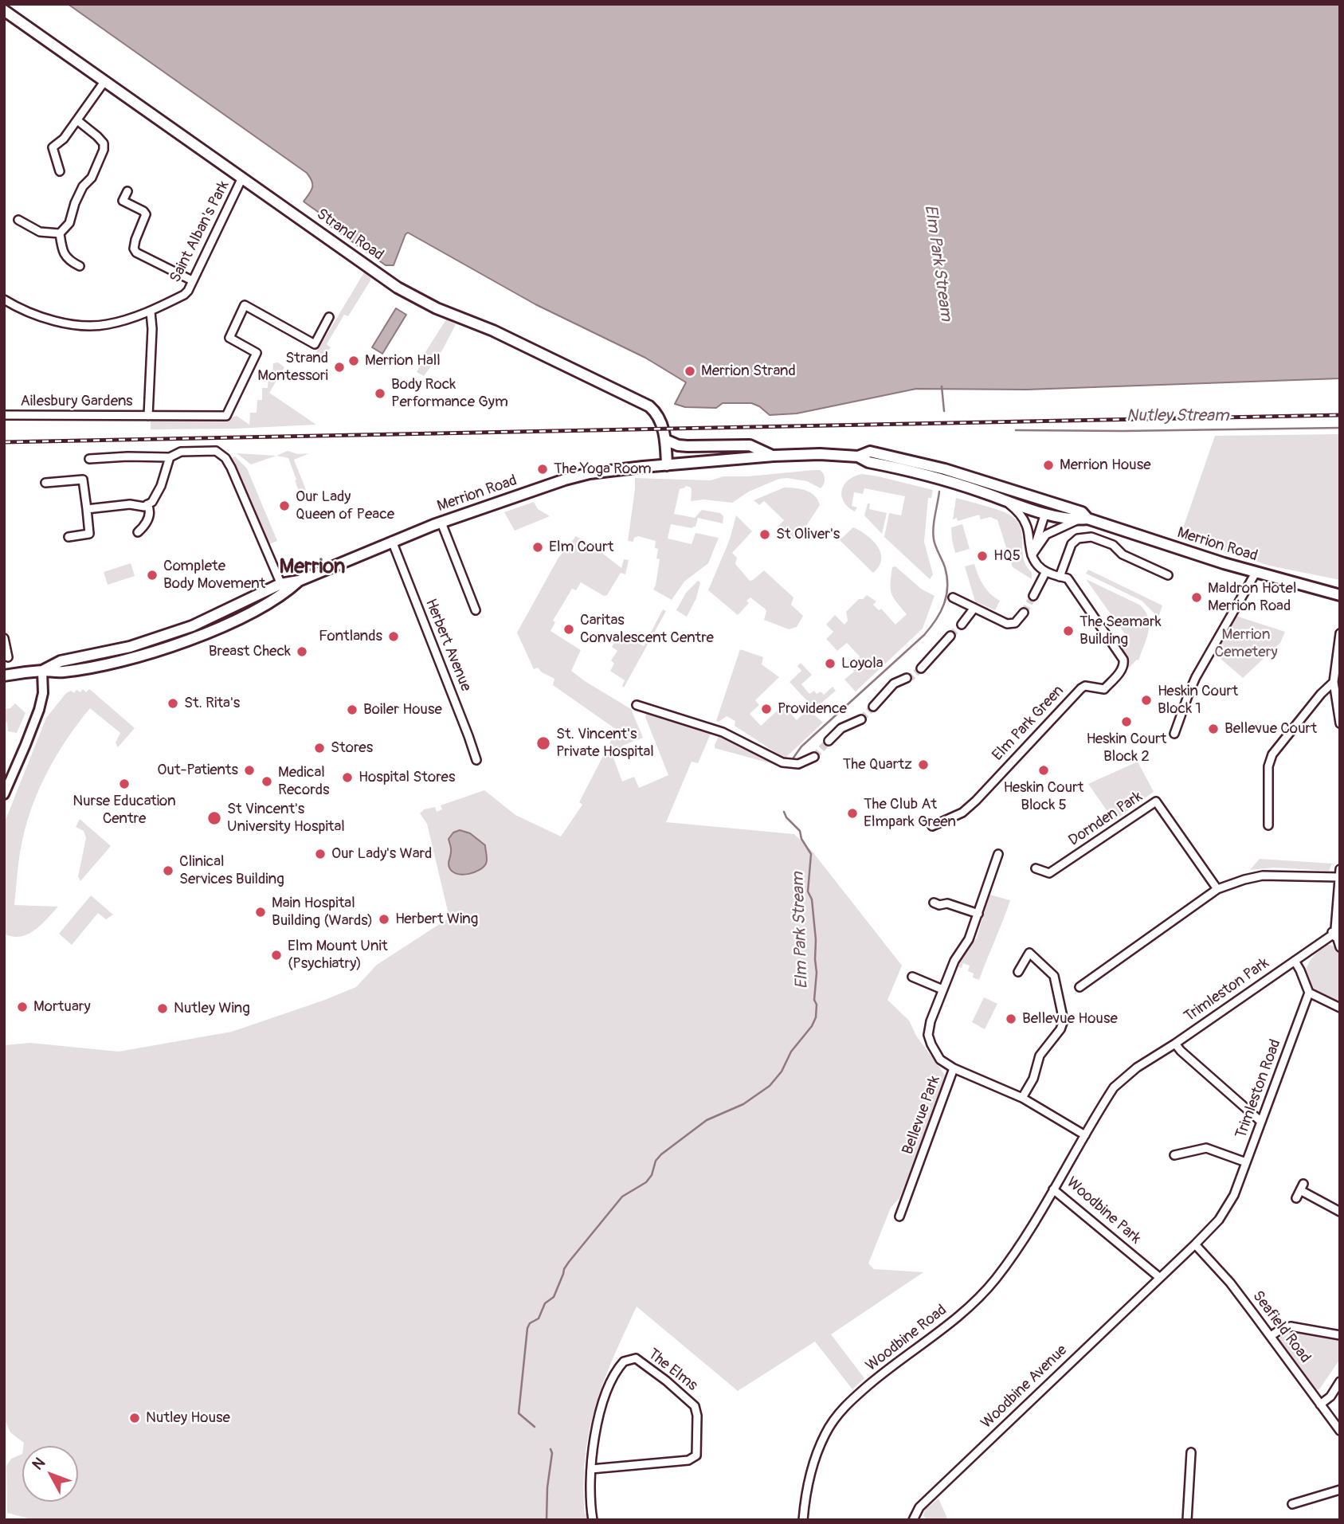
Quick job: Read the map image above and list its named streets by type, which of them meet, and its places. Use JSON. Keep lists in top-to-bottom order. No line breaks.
{"streets":{"main road":["Strand Road","Merrion Road"],"street":["Saint Alban's Park","Ailesbury Gardens","Herbert Avenue","Elm Park Green","Dornden Park","Trimleston Park","Trimleston Road","Bellevue Park","Woodbine Park","Seafield Road","Woodbine Road","The Elms","Woodbine Avenue"]},"crossings":[["Saint Alban's Park","Strand Road"],["Strand Road","Merrion Road"],["Merrion Road","Herbert Avenue"],["Trimleston Park","Woodbine Park"],["Trimleston Road","Seafield Road"],["Bellevue Park","Woodbine Park"],["Woodbine Park","Woodbine Road"],["Woodbine Park","Woodbine Avenue"]],"districts":["Merrion"],"water":["Elm Park Stream","Nutley Stream"],"parks":["Merrion Cemetery"],"places":["Merrion Hall","Strand Montessori","Merrion Strand","Body Rock Performance Gym","Merrion House","The Yoga Room","Our Lady Queen of Peace","St Oliver's","Elm Court","HQ5","Complete Body Movement","Maldron Hotel Merrion Road","Caritas Convalescent Centre","The Seamark Building","Fontlands","Breast Check","Loyola","Heskin Court Block 1","St. Rita's","Providence","Boiler House","Heskin Court Block 2","Bellevue Court","St. Vincent's Private Hospital","Stores","The Quartz","Out-Patients","Heskin Court Block 5","Hospital Stores","Medical Records","Nurse Education Centre","The Club At Elmpark Green","St Vincent's University Hospital","Our Lady's Ward","Clinical Services Building","Main Hospital Building (Wards)","Herbert Wing","Elm Mount Unit (Psychiatry)","Mortuary","Nutley Wing","Bellevue House","Nutley House"],"north":"top left"}
